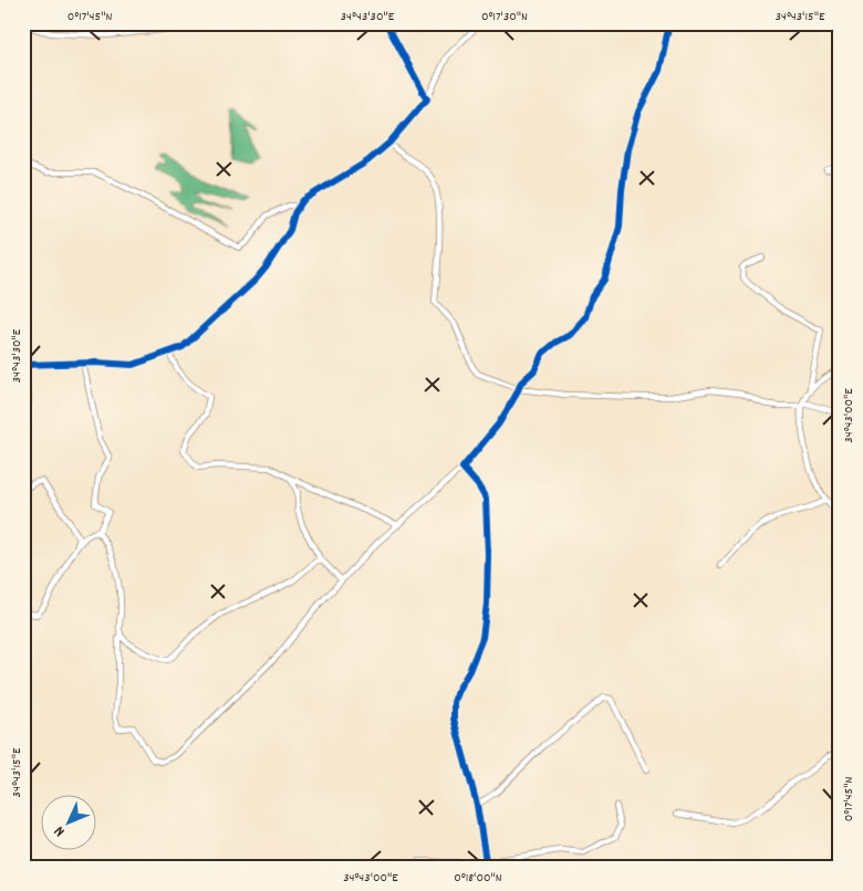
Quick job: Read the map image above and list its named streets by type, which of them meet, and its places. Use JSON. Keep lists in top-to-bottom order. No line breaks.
{"north":"bottom left","coordinates":["0°17'45\"N","34°43'30\"E","0°17'30\"N","34°43'15\"E","34°43'00\"E","0°18'00\"N"]}
